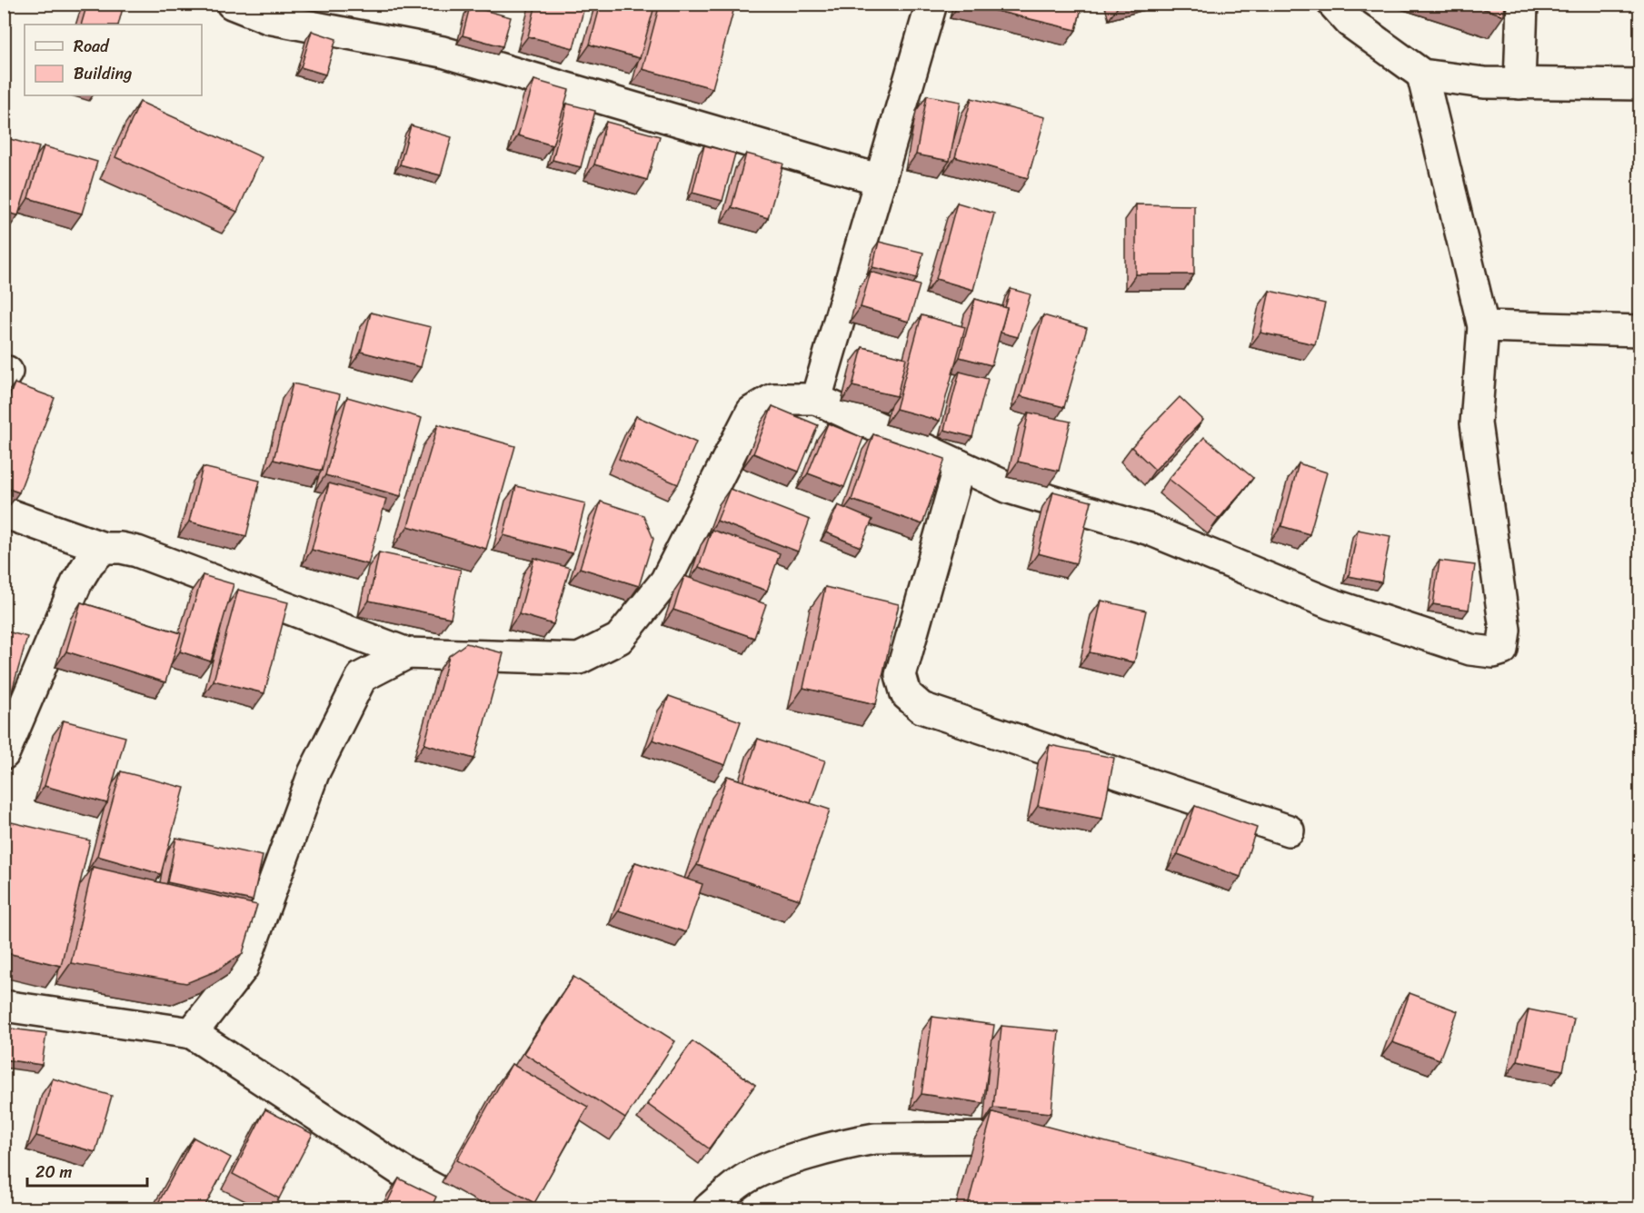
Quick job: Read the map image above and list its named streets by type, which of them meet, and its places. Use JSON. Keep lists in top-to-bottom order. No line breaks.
{"legend":["Road","Building"],"scale_bar":"20 m"}
